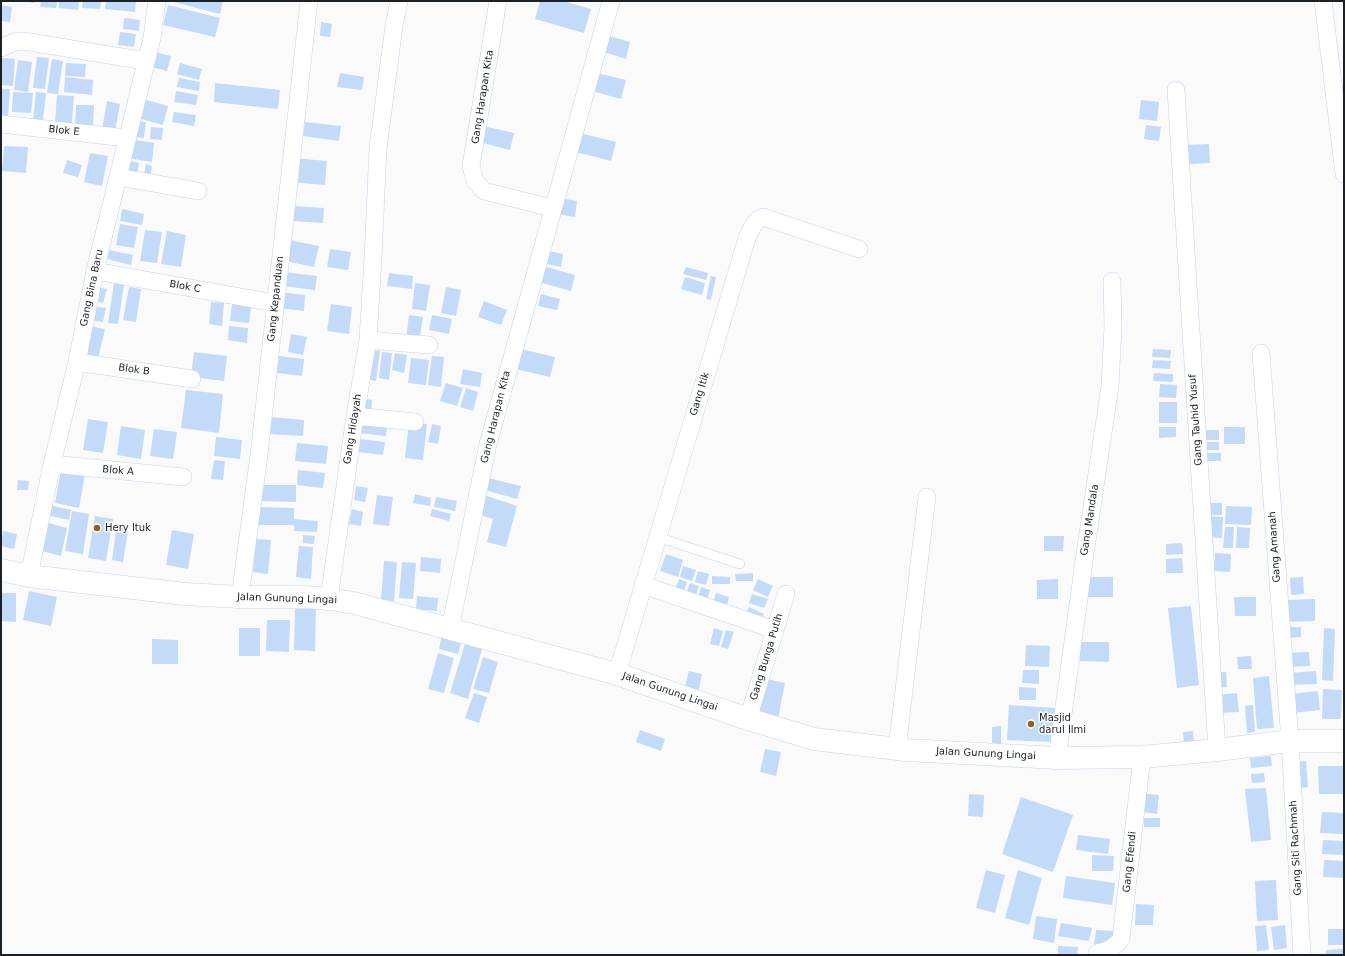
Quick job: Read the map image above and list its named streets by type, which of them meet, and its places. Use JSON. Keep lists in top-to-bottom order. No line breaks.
{"streets":{"street":["Gang Harapan Kita","Blok E","Blok C","Gang Bina Baru","Gang Kepanduan","Blok B","Gang Itik","Gang Tauhid Yusuf","Gang Hidayah","Blok A","Gang Mandala","Gang Amanah","Jalan Gunung Lingai","Gang Bunga Putih","Gang Siti Rachmah","Gang Efendi"]},"crossings":[["Gang Harapan Kita","Jalan Gunung Lingai"],["Blok E","Gang Bina Baru"],["Blok C","Gang Bina Baru"],["Blok C","Gang Kepanduan"],["Gang Bina Baru","Blok B"],["Gang Bina Baru","Blok A"],["Gang Bina Baru","Jalan Gunung Lingai"],["Gang Kepanduan","Jalan Gunung Lingai"],["Gang Itik","Jalan Gunung Lingai"],["Gang Tauhid Yusuf","Jalan Gunung Lingai"],["Gang Hidayah","Jalan Gunung Lingai"],["Gang Mandala","Jalan Gunung Lingai"],["Gang Amanah","Jalan Gunung Lingai"],["Gang Amanah","Gang Siti Rachmah"],["Jalan Gunung Lingai","Gang Bunga Putih"],["Jalan Gunung Lingai","Gang Siti Rachmah"],["Jalan Gunung Lingai","Gang Efendi"]],"places":["Hery Ituk","Masjid darul Ilmi"]}
